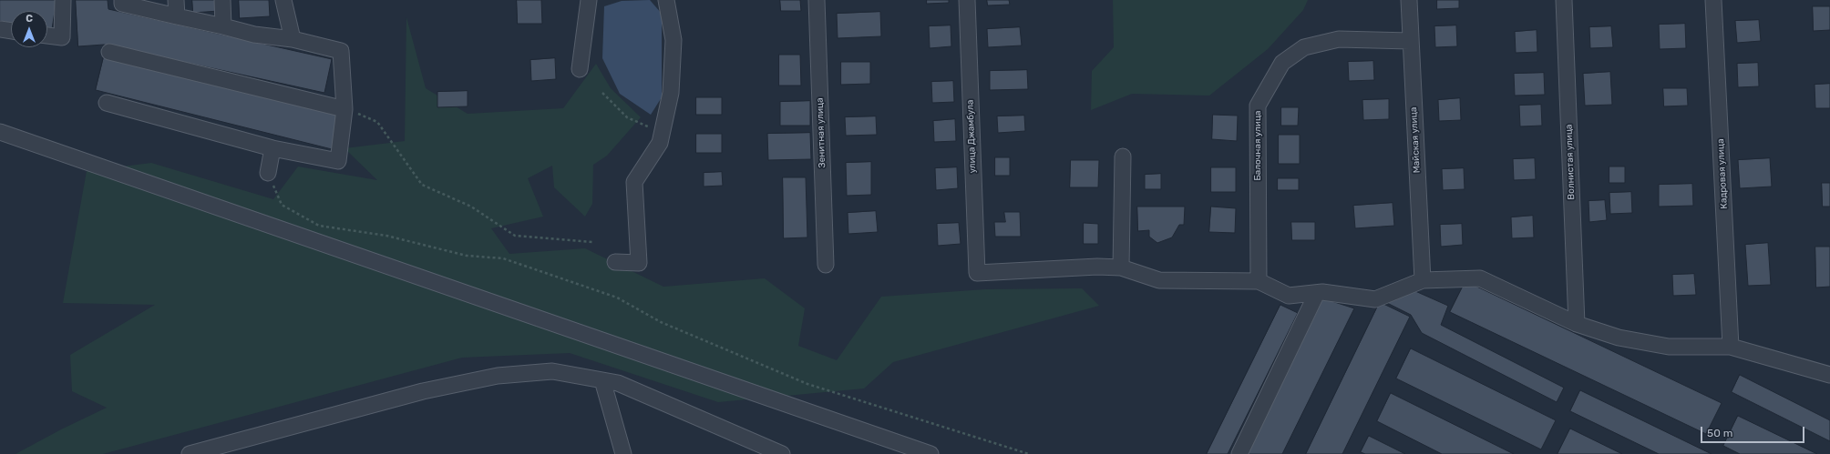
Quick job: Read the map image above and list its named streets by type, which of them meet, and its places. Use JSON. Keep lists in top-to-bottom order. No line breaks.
{"streets":{"street":["Зенитная улица","улица Джамбула","Майская улица","Балочная улица","Волнистая улица","Кадровая улица"]},"crossings":[["Майская улица","Балочная улица"]],"scale_bar":"50 m","north":"top"}
